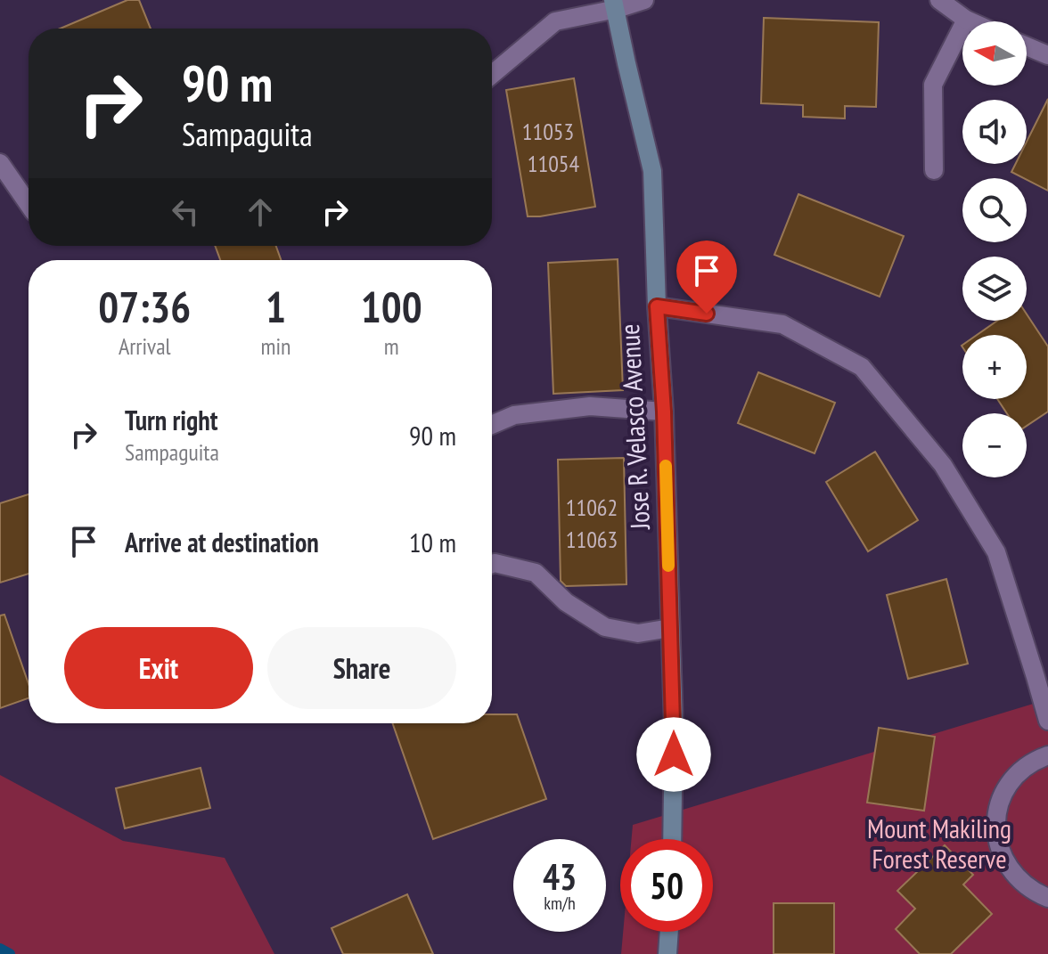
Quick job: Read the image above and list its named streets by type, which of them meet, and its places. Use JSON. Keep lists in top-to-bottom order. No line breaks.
{"streets":{"main road":["Jose R. Velasco Avenue"]},"parks":["Mount Makiling Forest Reserve"],"house_numbers":["11053","11054","11062","11063"],"north":"left","page":{"map_buttons":["+","−"],"turn":["90 m","Sampaguita"],"eta":["07:36","Arrival","1","min","100","m"],"list":[{"name":"Turn right","note":"Sampaguita","value":"90 m"},{"name":"Arrive at destination","value":"10 m"}],"buttons":["Exit","Share"],"speed":"43 km/h","limit":"50"}}
